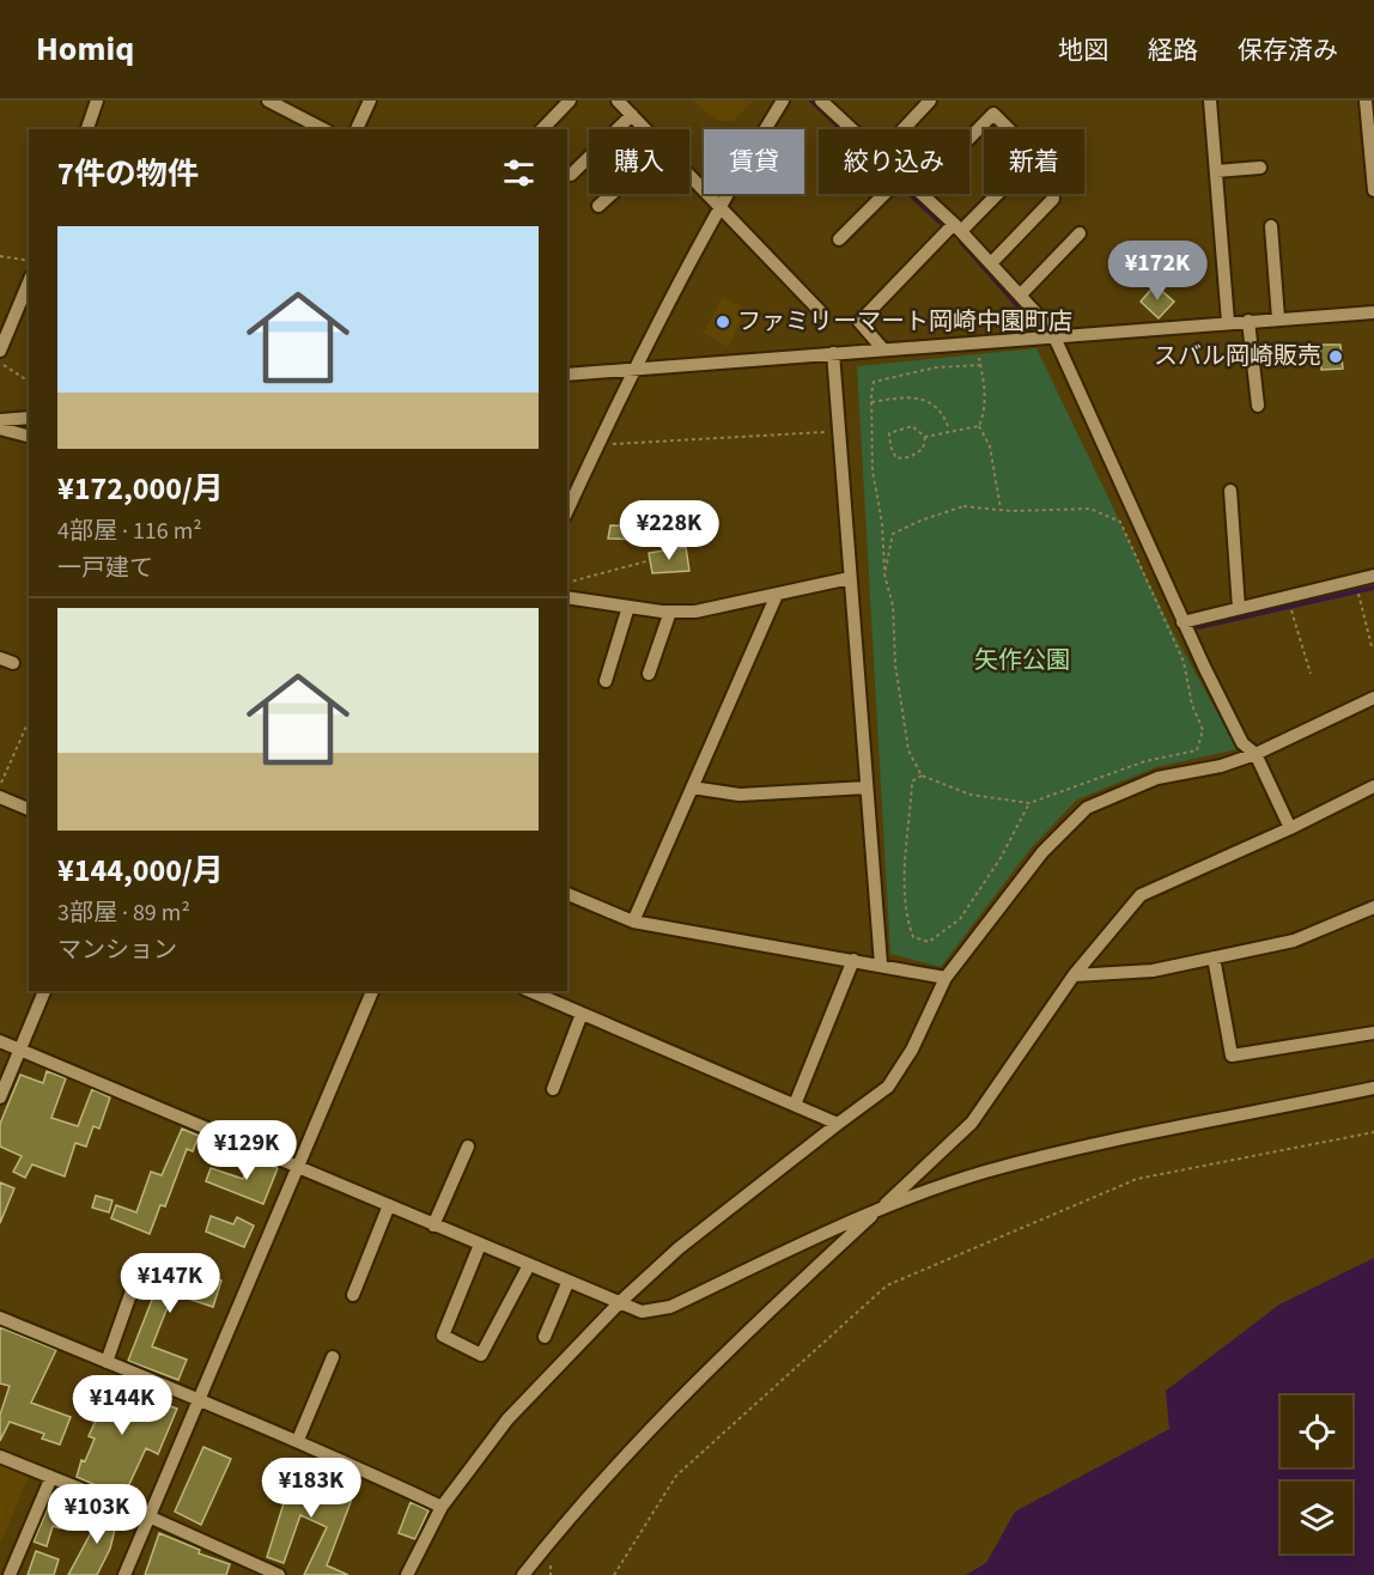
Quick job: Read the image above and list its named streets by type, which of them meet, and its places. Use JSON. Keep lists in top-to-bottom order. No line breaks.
{"parks":["矢作公園"],"places":["ファミリーマート岡崎中園町店","スバル岡崎販売"],"page":{"header":"Homiq","nav":["地図","経路","保存済み"],"chip":["購入","賃貸","絞り込み","新着"],"heading":"7件の物件","list":[{"name":"¥172,000/月","note":"4部屋 · 116 m² · 一戸建て"},{"name":"¥144,000/月","note":"3部屋 · 89 m² · マンション"}],"price":["¥172K","¥228K","¥129K","¥147K","¥144K","¥183K","¥103K"]}}
